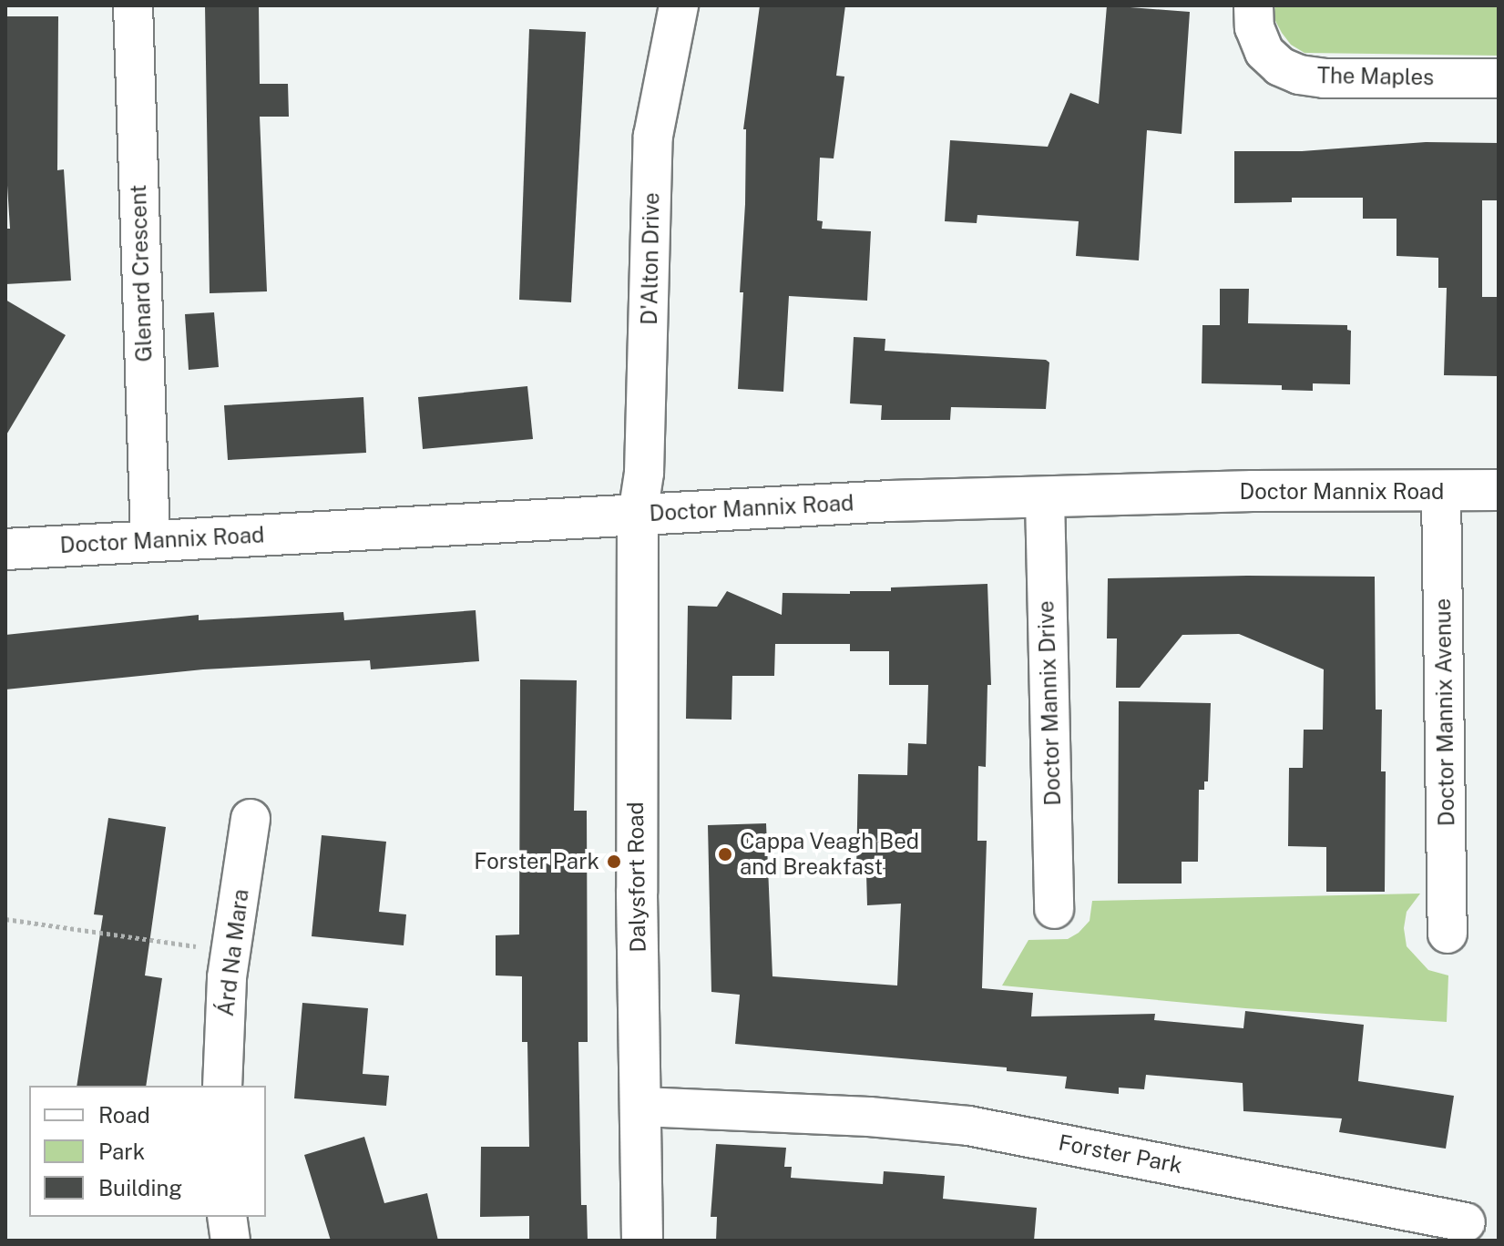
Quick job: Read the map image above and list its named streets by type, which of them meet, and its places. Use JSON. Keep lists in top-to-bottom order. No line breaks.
{"streets":{"street":["The Maples","D'Alton Drive","Glenard Crescent","Doctor Mannix Road","Doctor Mannix Drive","Doctor Mannix Avenue","Dalysfort Road","Árd Na Mara","Forster Park"]},"crossings":[["D'Alton Drive","Doctor Mannix Road"],["D'Alton Drive","Dalysfort Road"],["Glenard Crescent","Doctor Mannix Road"],["Doctor Mannix Road","Doctor Mannix Drive"],["Doctor Mannix Road","Doctor Mannix Avenue"],["Doctor Mannix Road","Dalysfort Road"],["Dalysfort Road","Forster Park"]],"places":["Cappa Veagh Bed and Breakfast","Forster Park"],"legend":["Road","Park","Building"]}
